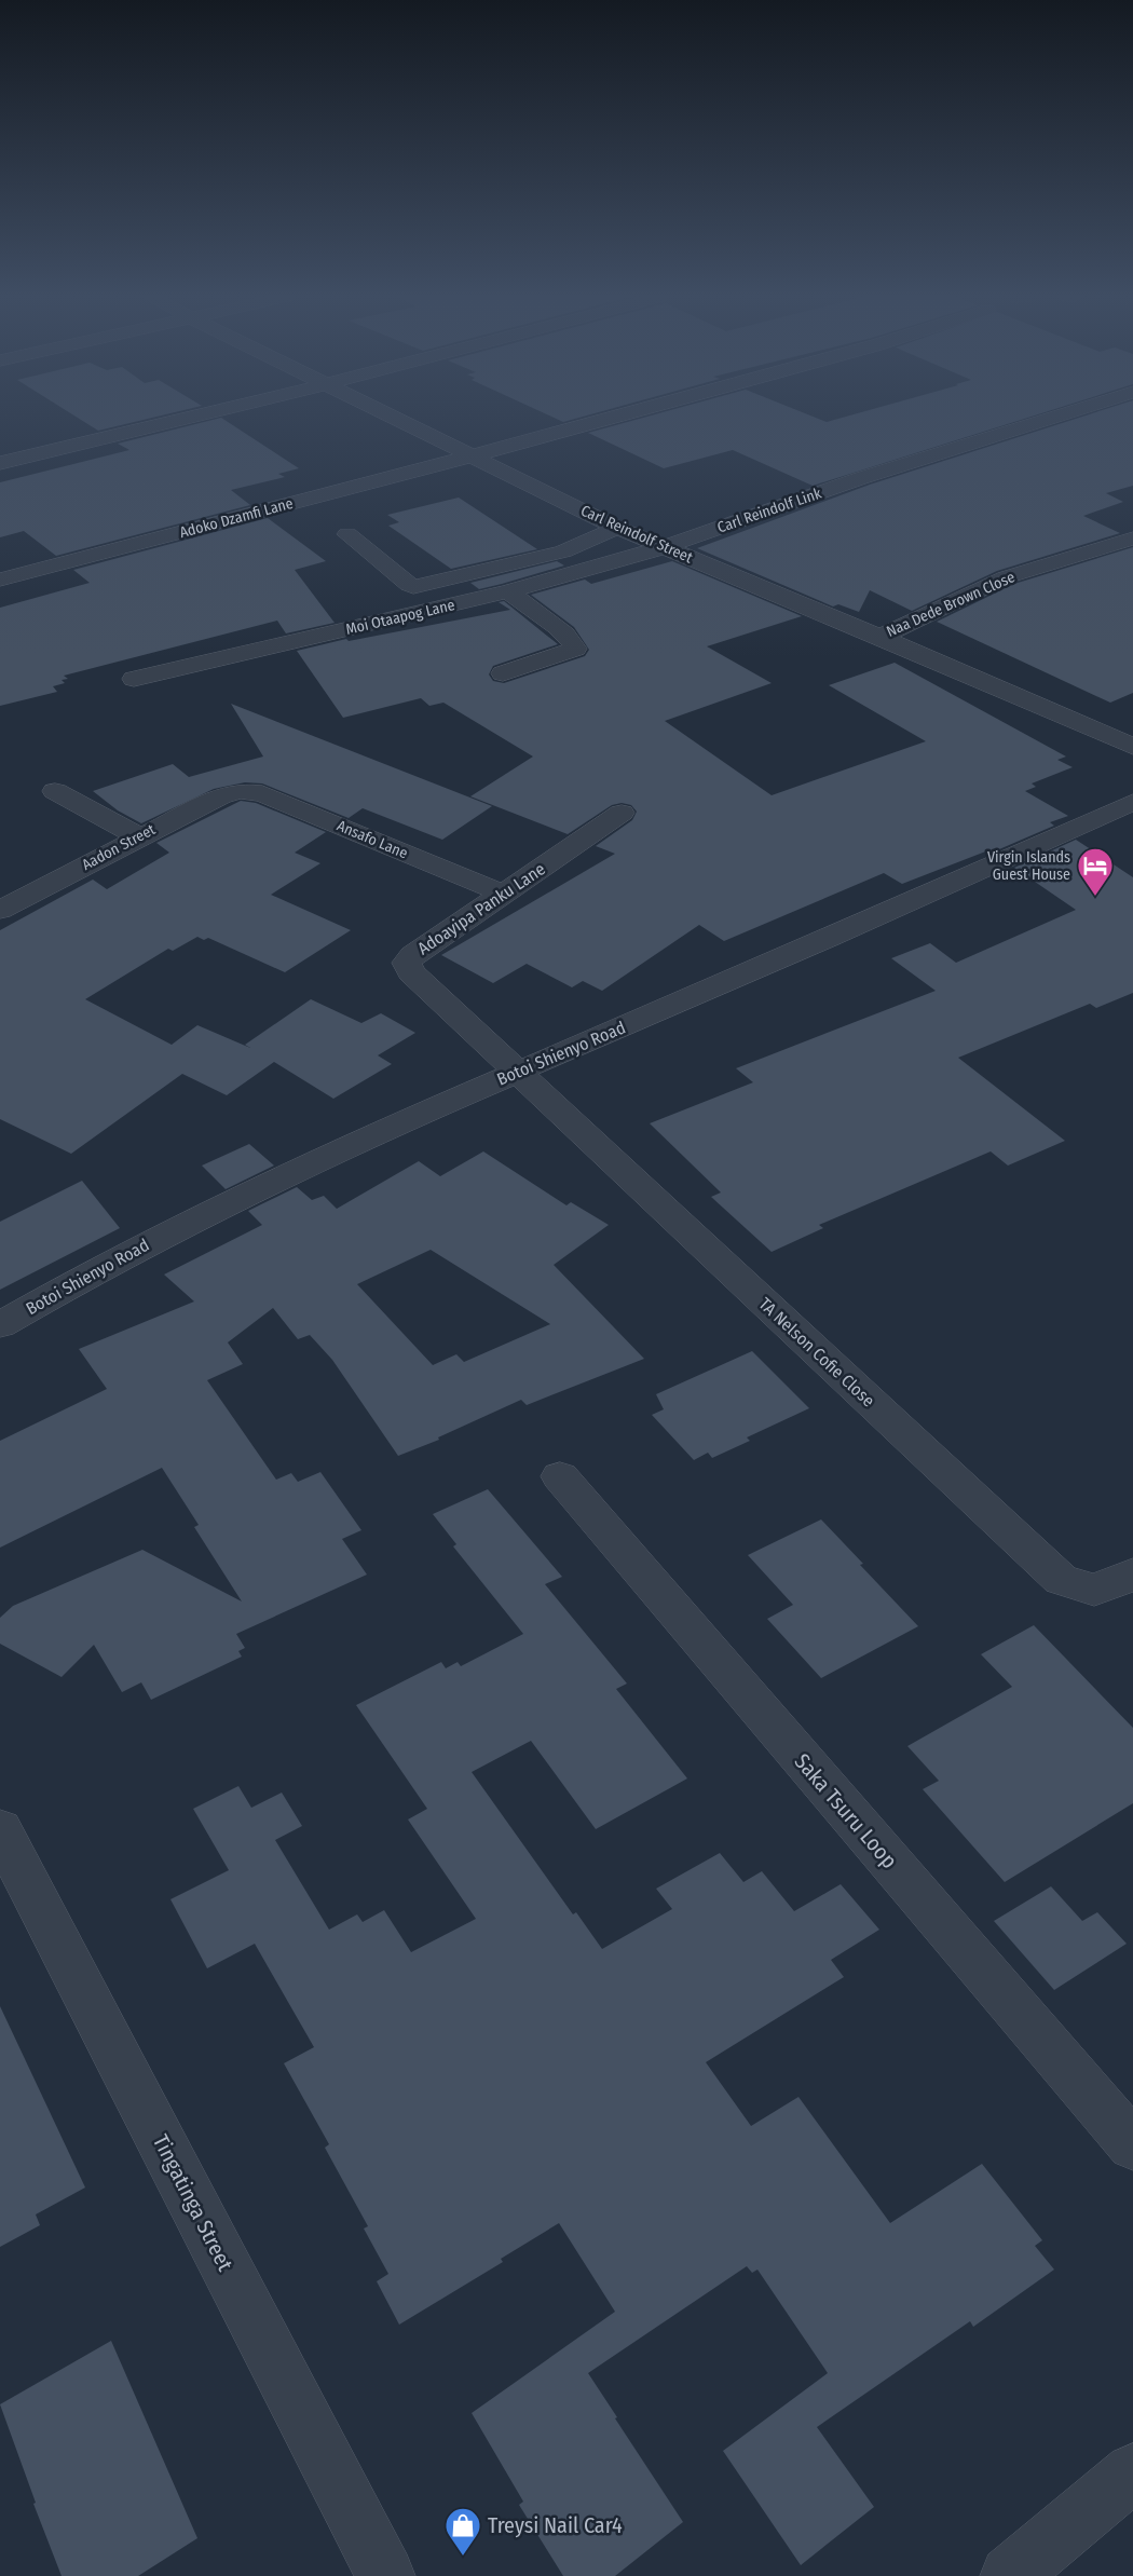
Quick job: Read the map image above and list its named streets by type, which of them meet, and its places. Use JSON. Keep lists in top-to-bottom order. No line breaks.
{"streets":{"street":["Carl Reindolf Link","Adoko Dzamfi Lane","Carl Reindolf Street","Naa Dede Brown Close","Moi Otaapog Lane","Ansafo Lane","Aadon Street","Adoayipa Panku Lane","Botoi Shienyo Road","TA Nelson Cofie Close","Saka Tsuru Loop","Tingatinga Street"]},"crossings":[["Carl Reindolf Link","Carl Reindolf Street"],["Carl Reindolf Link","Moi Otaapog Lane"],["Adoko Dzamfi Lane","Carl Reindolf Street"],["Carl Reindolf Street","Naa Dede Brown Close"],["Carl Reindolf Street","Moi Otaapog Lane"],["Ansafo Lane","Aadon Street"],["Ansafo Lane","Adoayipa Panku Lane"],["Adoayipa Panku Lane","Botoi Shienyo Road"],["Adoayipa Panku Lane","TA Nelson Cofie Close"],["Botoi Shienyo Road","TA Nelson Cofie Close"]],"places":{"hotel":["Virgin Islands Guest House"],"shop":["Treysi Nail Car4"]}}
